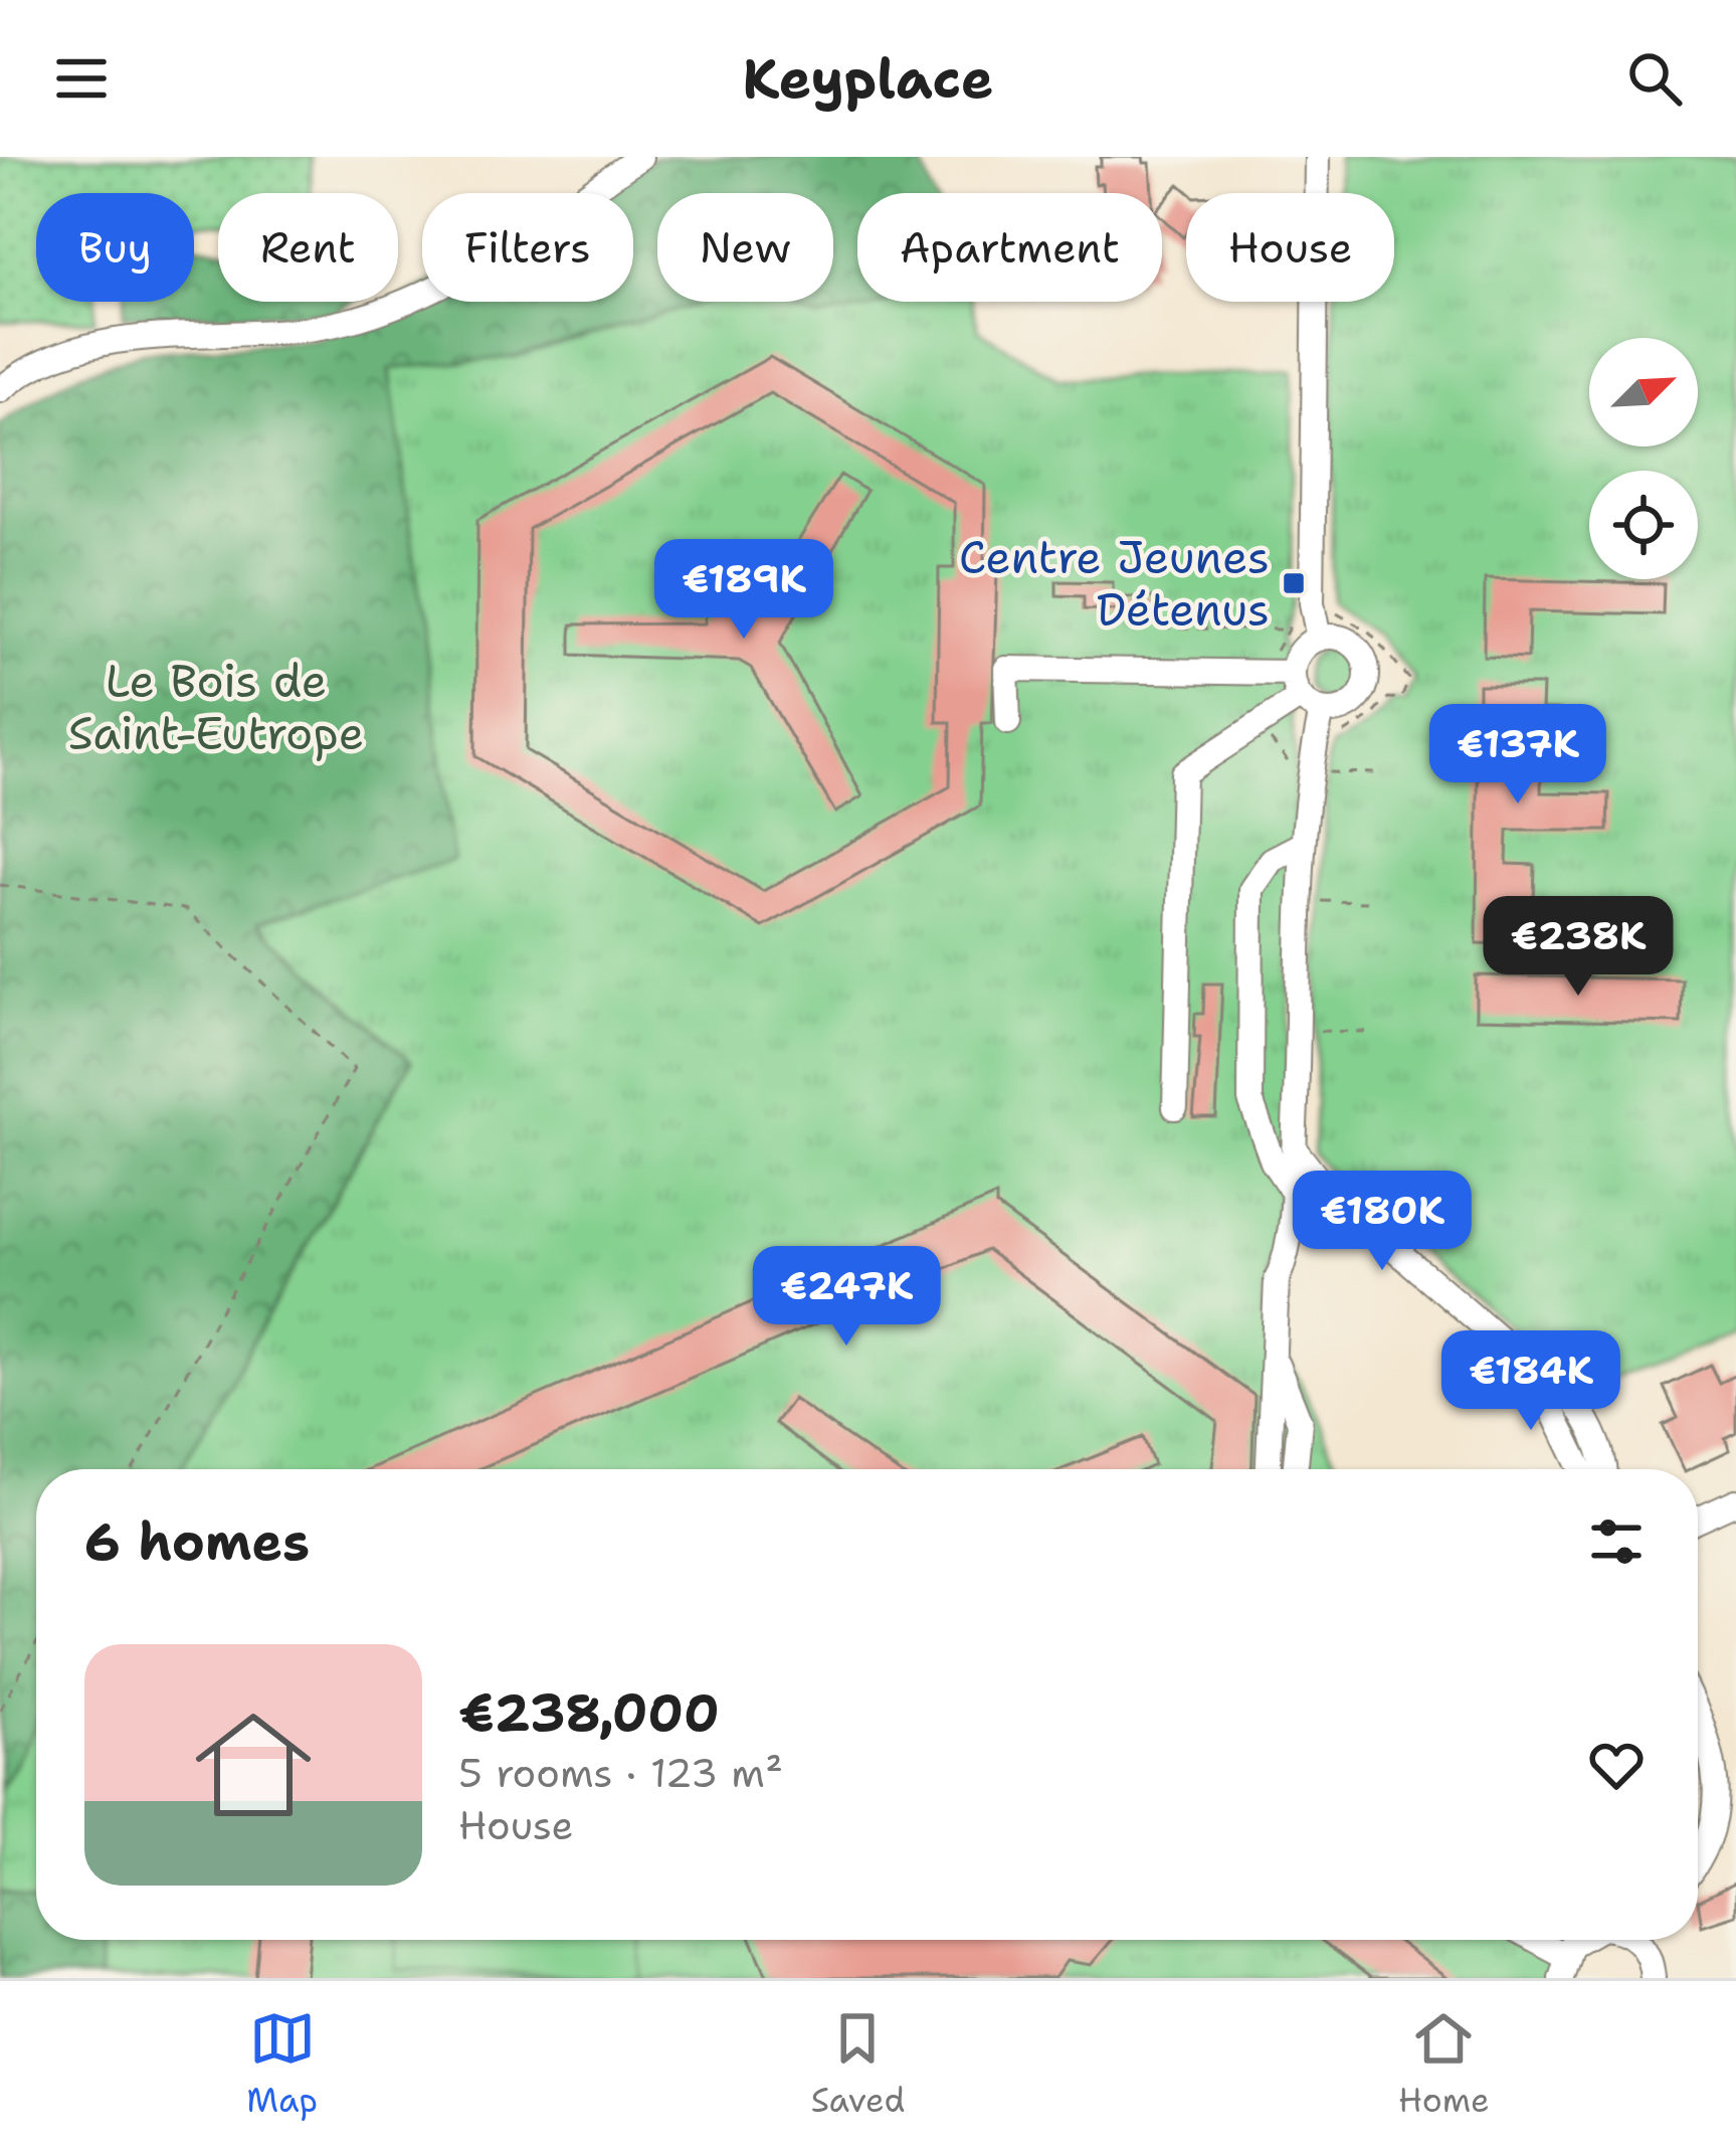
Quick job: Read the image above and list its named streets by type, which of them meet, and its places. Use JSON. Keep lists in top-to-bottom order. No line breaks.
{"parks":["Le Bois de Saint-Eutrope"],"places":{"transit":["Centre Jeunes Détenus"]},"north":"top right","page":{"header":"Keyplace","chip":["Buy","Rent","Filters","New","Apartment","House"],"price":["€189K","€137K","€238K","€180K","€247K","€184K"],"heading":"6 homes","list":[{"name":"€238,000","note":"5 rooms · 123 m² · House"}],"tabs":["Map","Saved","Home"]}}
